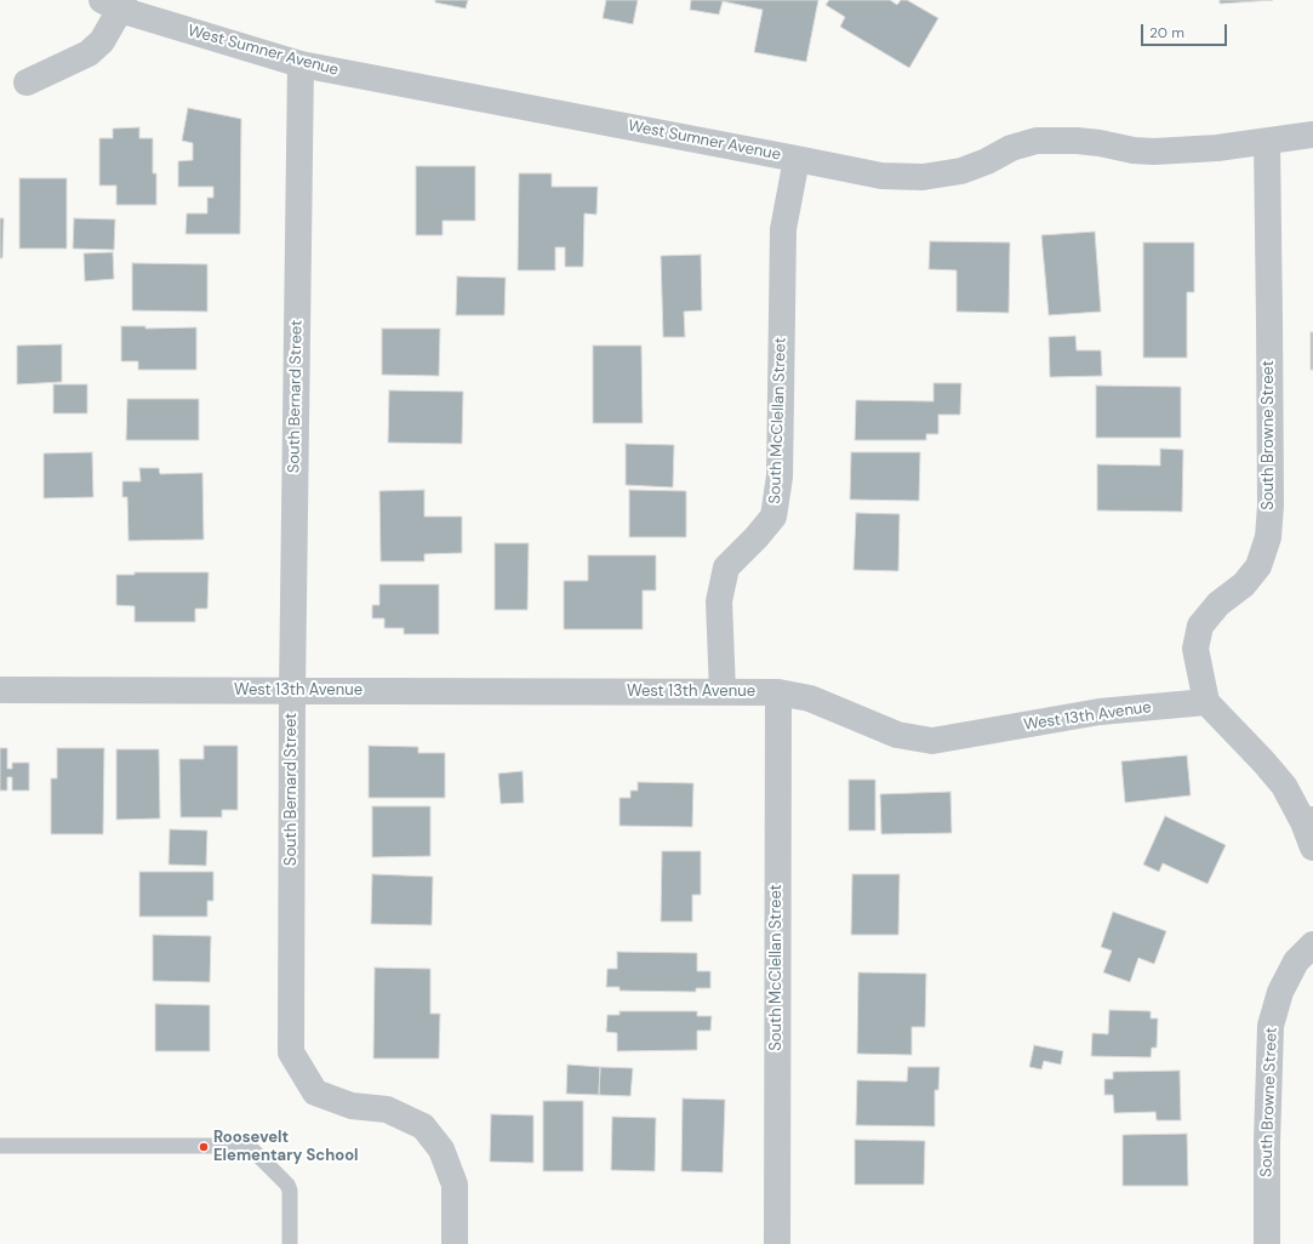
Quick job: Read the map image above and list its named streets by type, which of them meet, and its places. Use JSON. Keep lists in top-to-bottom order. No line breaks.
{"streets":{"street":["West Sumner Avenue","South Bernard Street","South McClellan Street","South Browne Street","West 13th Avenue"]},"crossings":[["West Sumner Avenue","South Bernard Street"],["West Sumner Avenue","South McClellan Street"],["West Sumner Avenue","South Browne Street"],["South Bernard Street","West 13th Avenue"],["South McClellan Street","West 13th Avenue"],["South Browne Street","West 13th Avenue"]],"places":["Roosevelt Elementary School"],"scale_bar":"20 m"}
